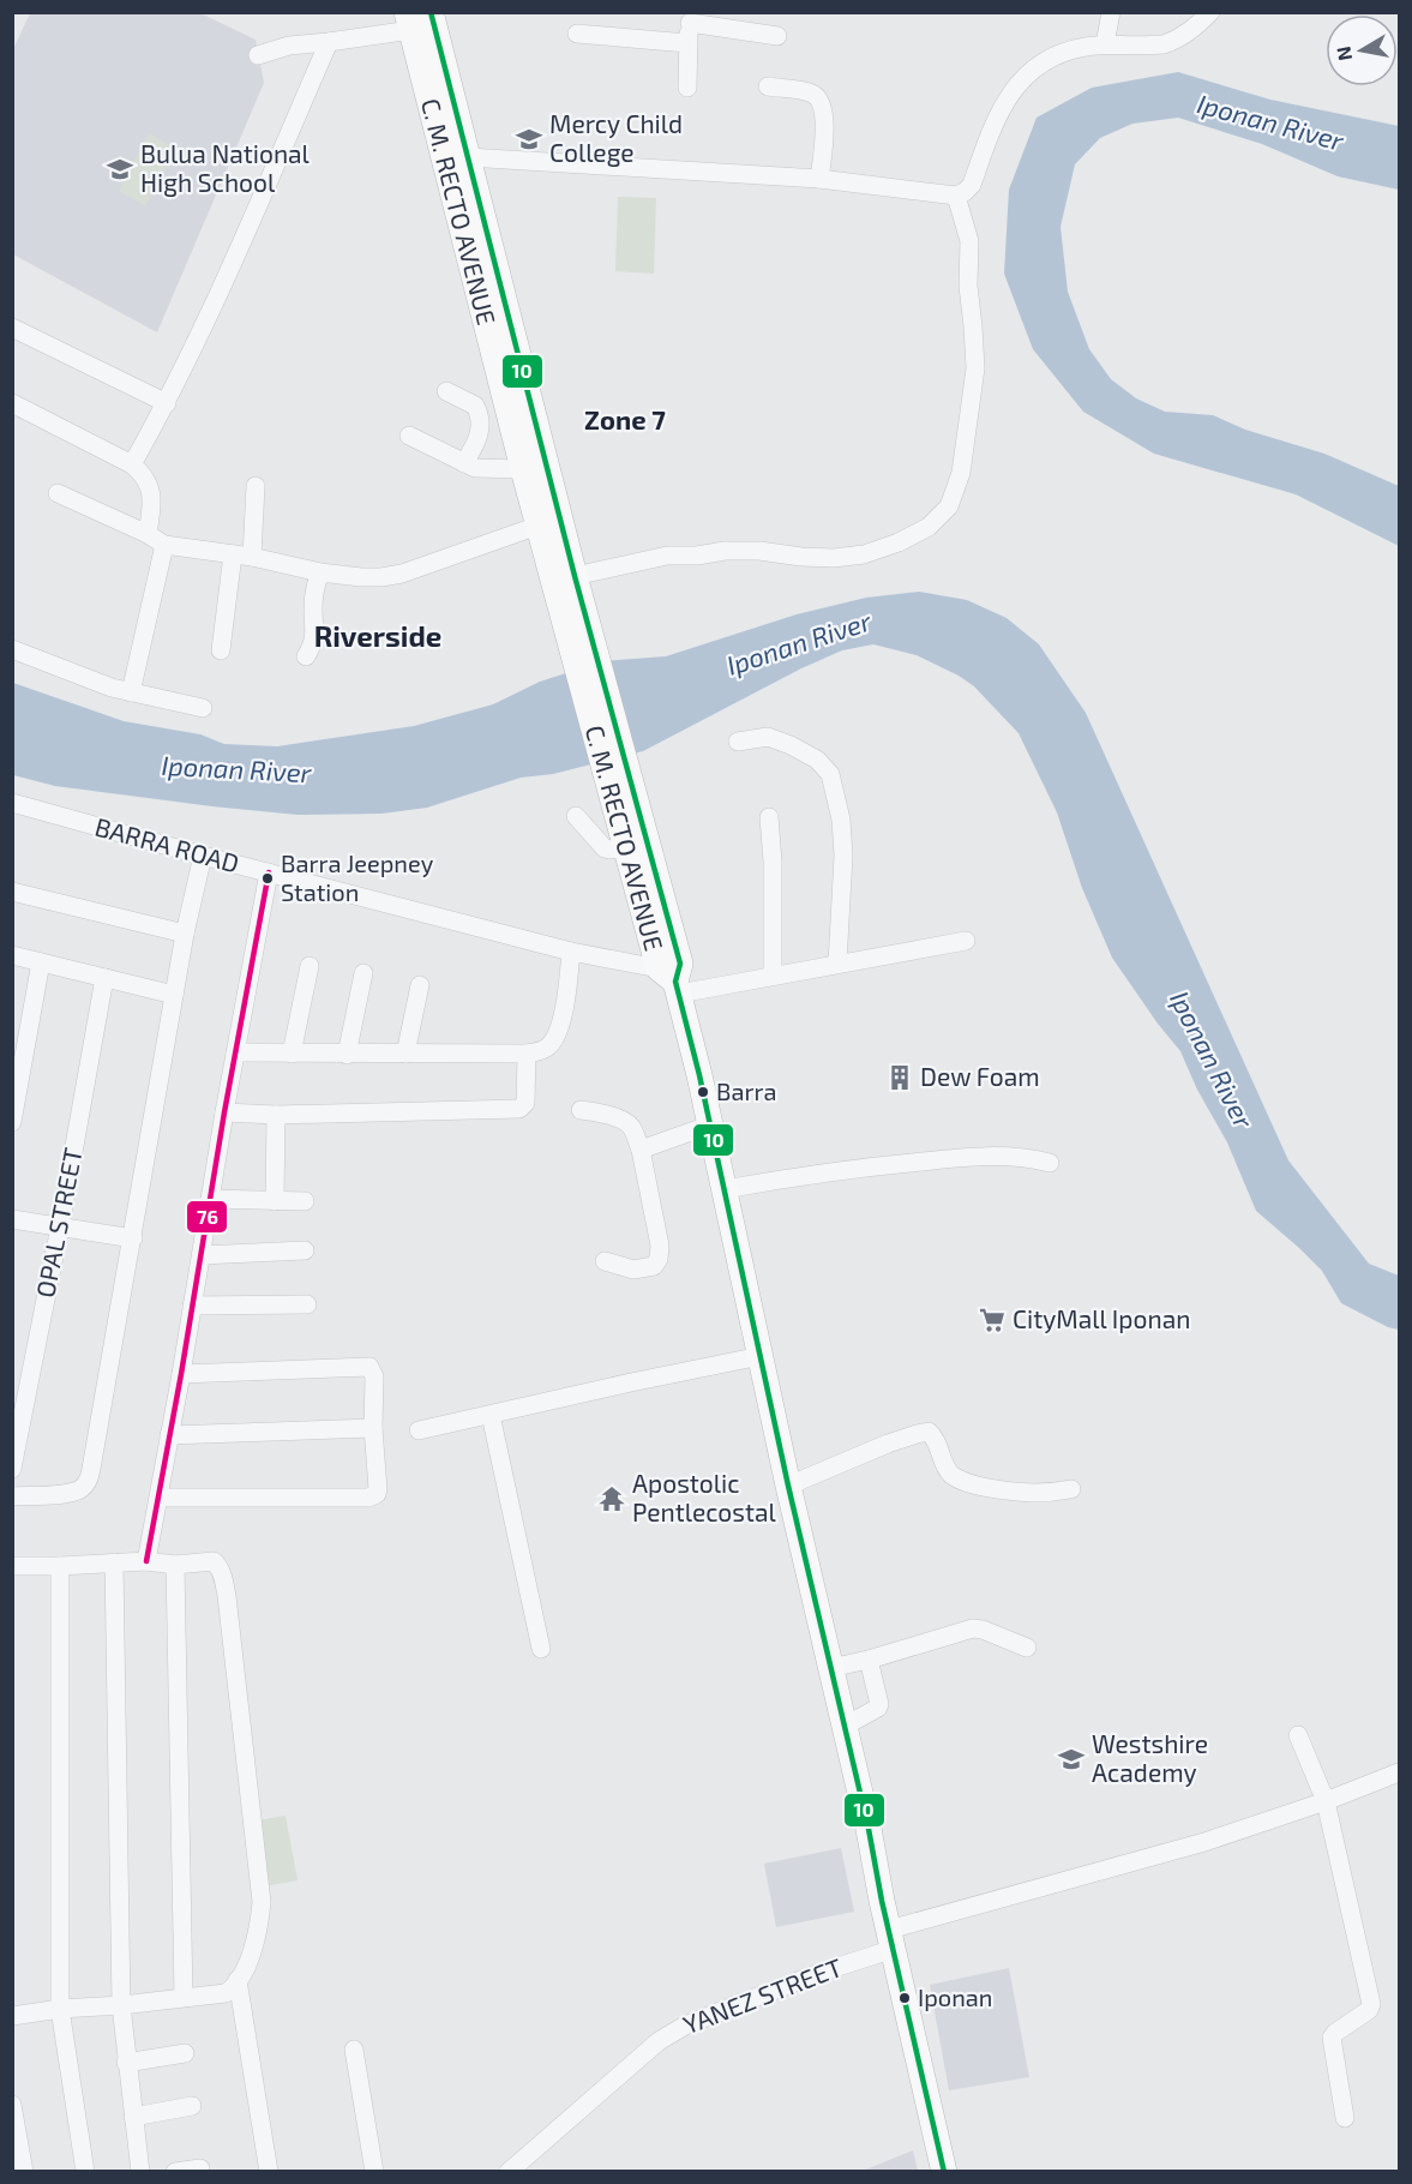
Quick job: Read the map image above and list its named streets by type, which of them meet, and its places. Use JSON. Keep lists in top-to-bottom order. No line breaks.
{"streets":{"highway":["C. M. RECTO AVENUE"],"street":["BARRA ROAD","OPAL STREET","YANEZ STREET"]},"crossings":[["C. M. RECTO AVENUE","BARRA ROAD"]],"districts":["Zone 7","Riverside"],"water":["Iponan River"],"places":{"school or university":["Mercy Child College","Bulua National High School","Westshire Academy"],"other":["Barra Jeepney Station","Barra","Iponan"],"building":["Dew Foam"],"supermarket":["CityMall Iponan"],"temple":["Apostolic Pentlecostal"]},"lines":["transit line 10","transit line 76"],"north":"left"}
